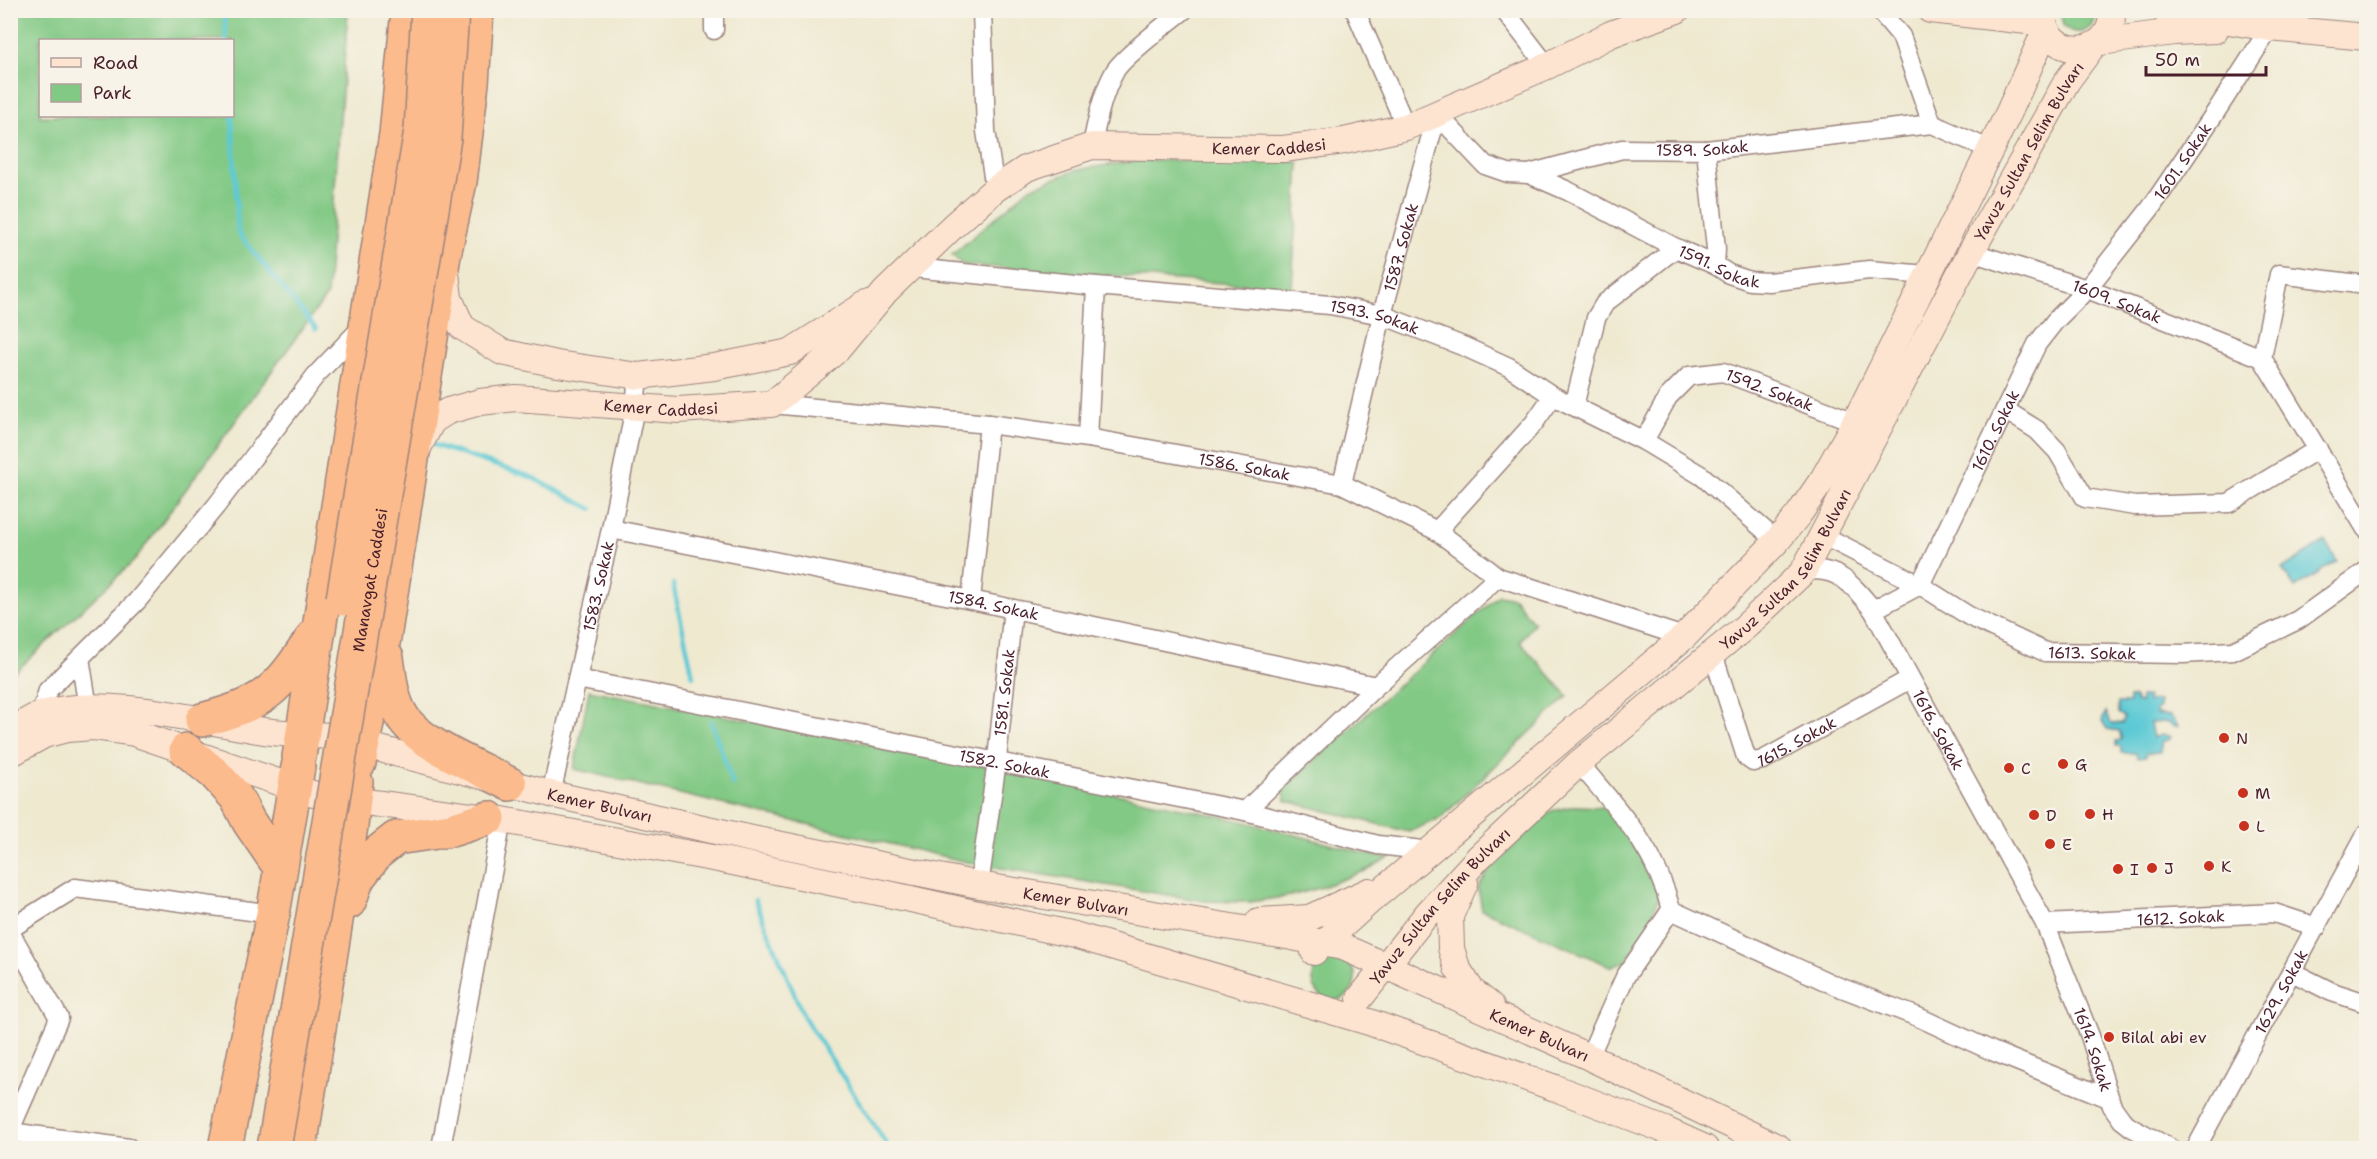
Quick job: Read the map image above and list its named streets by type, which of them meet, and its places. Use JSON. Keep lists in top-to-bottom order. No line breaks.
{"streets":{"highway":["Manavgat Caddesi"],"main road":["Kemer Caddesi","Yavuz Sultan Selim Bulvarı","Kemer Bulvarı"],"street":["1589. Sokak","1601. Sokak","1587. Sokak","1591. Sokak","1609. Sokak","1593. Sokak","1592. Sokak","1610. Sokak","1586. Sokak","1583. Sokak","1584. Sokak","1613. Sokak","1581. Sokak","1616. Sokak","1615. Sokak","1582. Sokak","1612. Sokak","1629. Sokak","1614. Sokak"]},"crossings":[["Kemer Caddesi","1589. Sokak"],["Kemer Caddesi","1587. Sokak"],["Kemer Caddesi","1593. Sokak"],["Kemer Caddesi","1586. Sokak"],["Kemer Caddesi","1583. Sokak"],["1589. Sokak","1587. Sokak"],["1589. Sokak","1591. Sokak"],["Yavuz Sultan Selim Bulvarı","1591. Sokak"],["Yavuz Sultan Selim Bulvarı","1609. Sokak"],["Yavuz Sultan Selim Bulvarı","1593. Sokak"],["Yavuz Sultan Selim Bulvarı","1592. Sokak"],["Yavuz Sultan Selim Bulvarı","1586. Sokak"],["Yavuz Sultan Selim Bulvarı","1613. Sokak"],["Yavuz Sultan Selim Bulvarı","1616. Sokak"],["Yavuz Sultan Selim Bulvarı","1615. Sokak"],["Yavuz Sultan Selim Bulvarı","1582. Sokak"],["Yavuz Sultan Selim Bulvarı","Kemer Bulvarı"],["1601. Sokak","1609. Sokak"],["1601. Sokak","1610. Sokak"],["1587. Sokak","1593. Sokak"],["1587. Sokak","1586. Sokak"],["1609. Sokak","1610. Sokak"],["1593. Sokak","1592. Sokak"],["1610. Sokak","1613. Sokak"],["1583. Sokak","1584. Sokak"],["1583. Sokak","1582. Sokak"],["1583. Sokak","Kemer Bulvarı"],["1584. Sokak","1581. Sokak"],["1581. Sokak","1582. Sokak"],["1581. Sokak","Kemer Bulvarı"],["1616. Sokak","1615. Sokak"],["1616. Sokak","1612. Sokak"],["1616. Sokak","1614. Sokak"],["1612. Sokak","1629. Sokak"],["1612. Sokak","1614. Sokak"]],"places":["N","G","C","M","H","D","L","E","K","J","I","Bilal abi ev"],"legend":["Road","Park"],"scale_bar":"50 m"}
